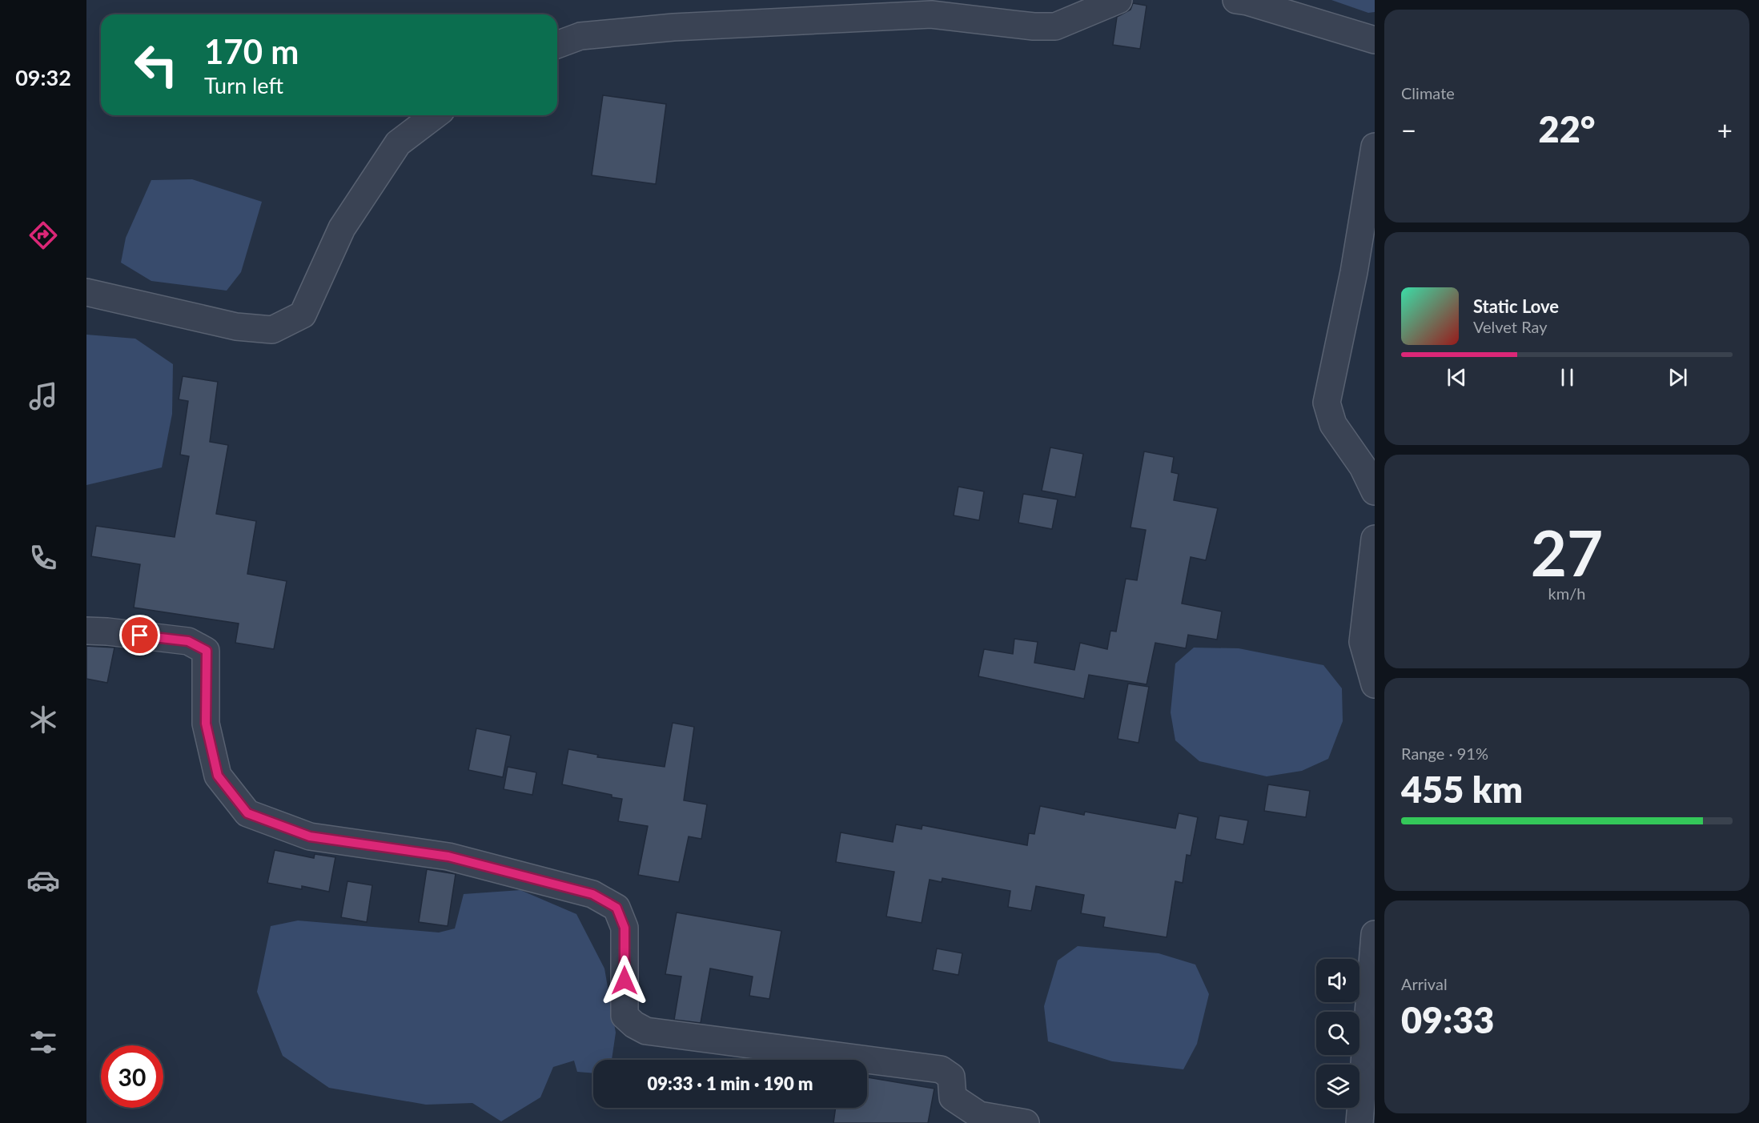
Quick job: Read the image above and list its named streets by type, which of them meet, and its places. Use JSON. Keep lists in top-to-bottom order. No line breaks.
{"page":{"tabs":"09:32","tile":["Climate",["27","km/h"],["Range · 91%","455 km"],["Arrival","09:33"]],"turn":["170 m","Turn left"],"heat":["−","22°","+"],"song":["Static Love","Velvet Ray"],"limit":"30","trip":"09:33 · 1 min · 190 m"}}
